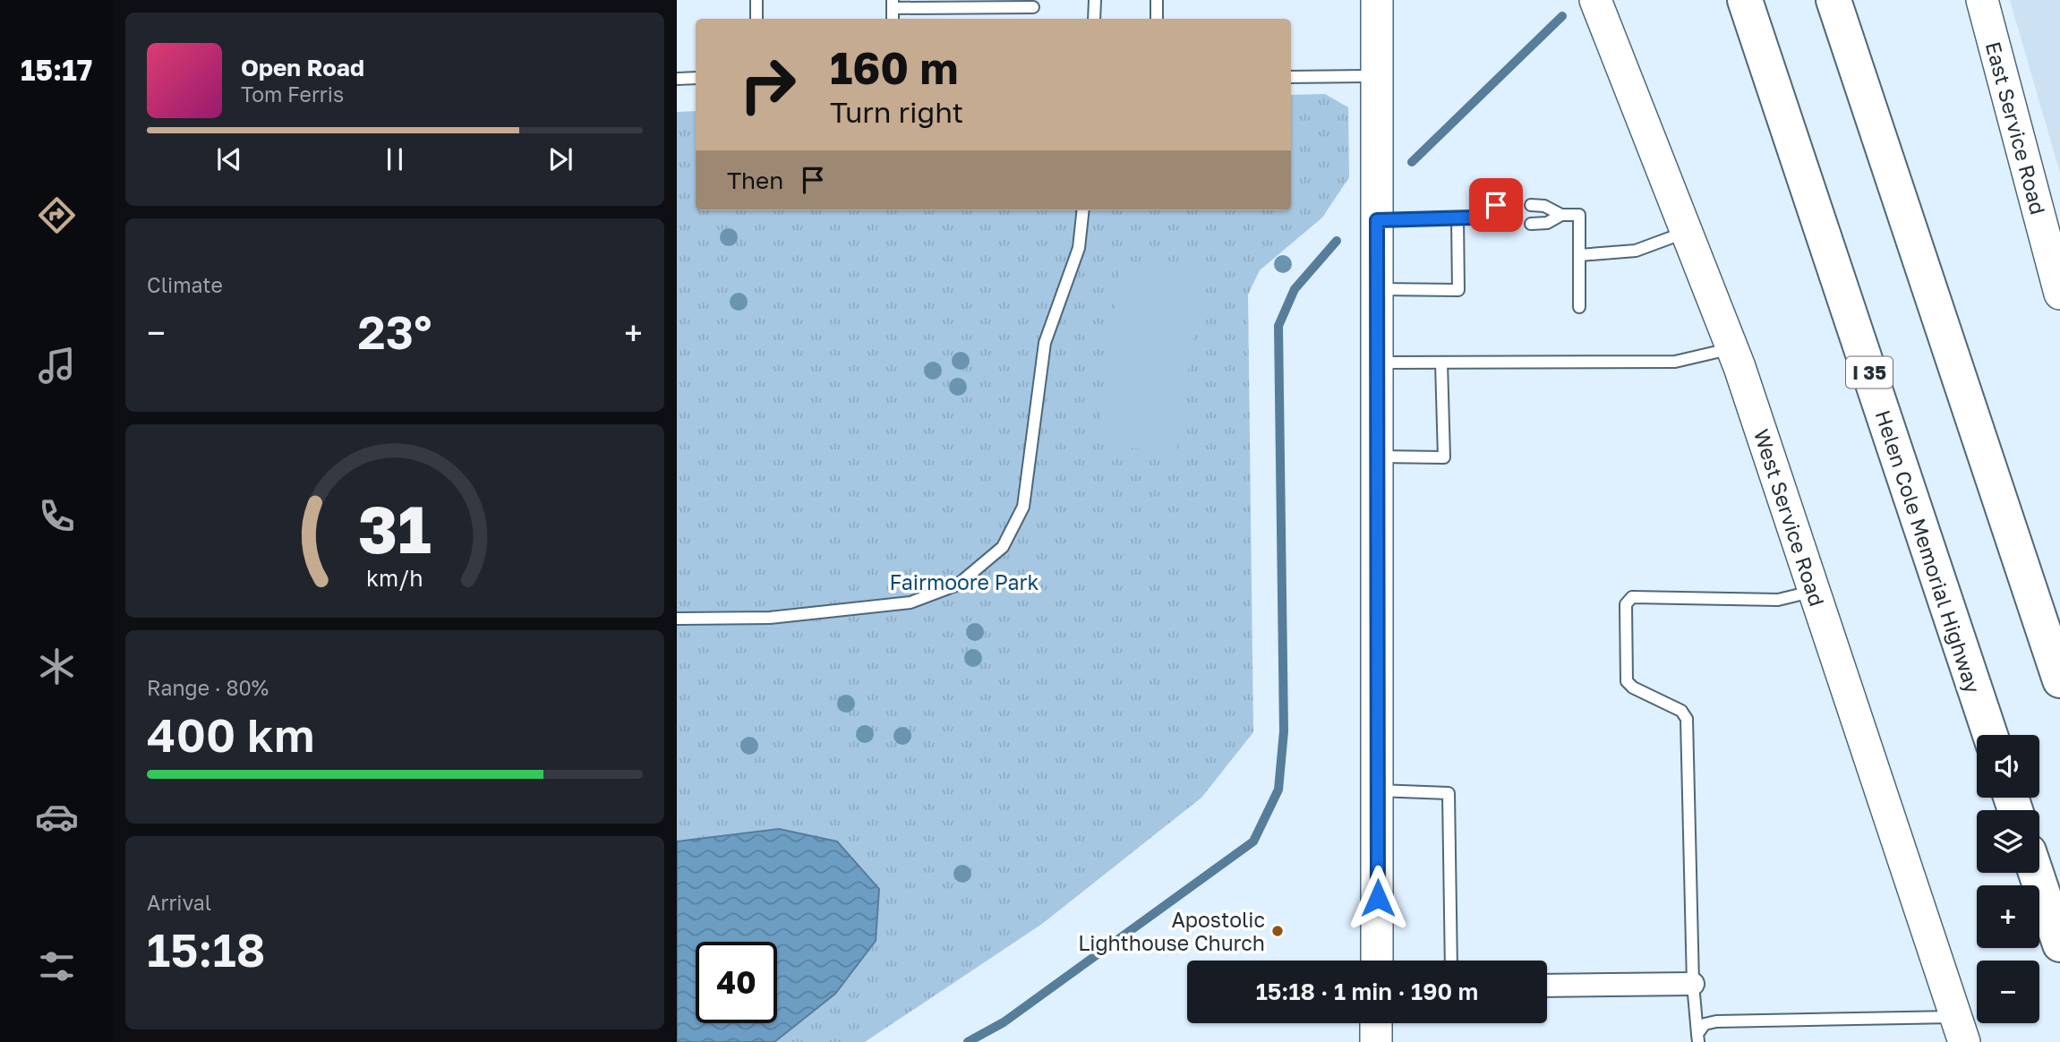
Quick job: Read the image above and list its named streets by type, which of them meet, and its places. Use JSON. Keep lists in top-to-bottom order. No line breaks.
{"streets":{"highway":["I 35","Helen Cole Memorial Highway"],"main road":["East Service Road","West Service Road"]},"parks":["Fairmoore Park"],"places":["Apostolic Lighthouse Church"],"page":{"tabs":"15:17","turn":["160 m","Turn right"],"song":["Open Road","Tom Ferris"],"then":"Then","tile":["Climate",["Range · 80%","400 km"],["Arrival","15:18"]],"heat":["−","23°","+"],"map_buttons":["+","−"],"limit":"40","trip":"15:18 · 1 min · 190 m","gauge":["31","km/h"]}}
